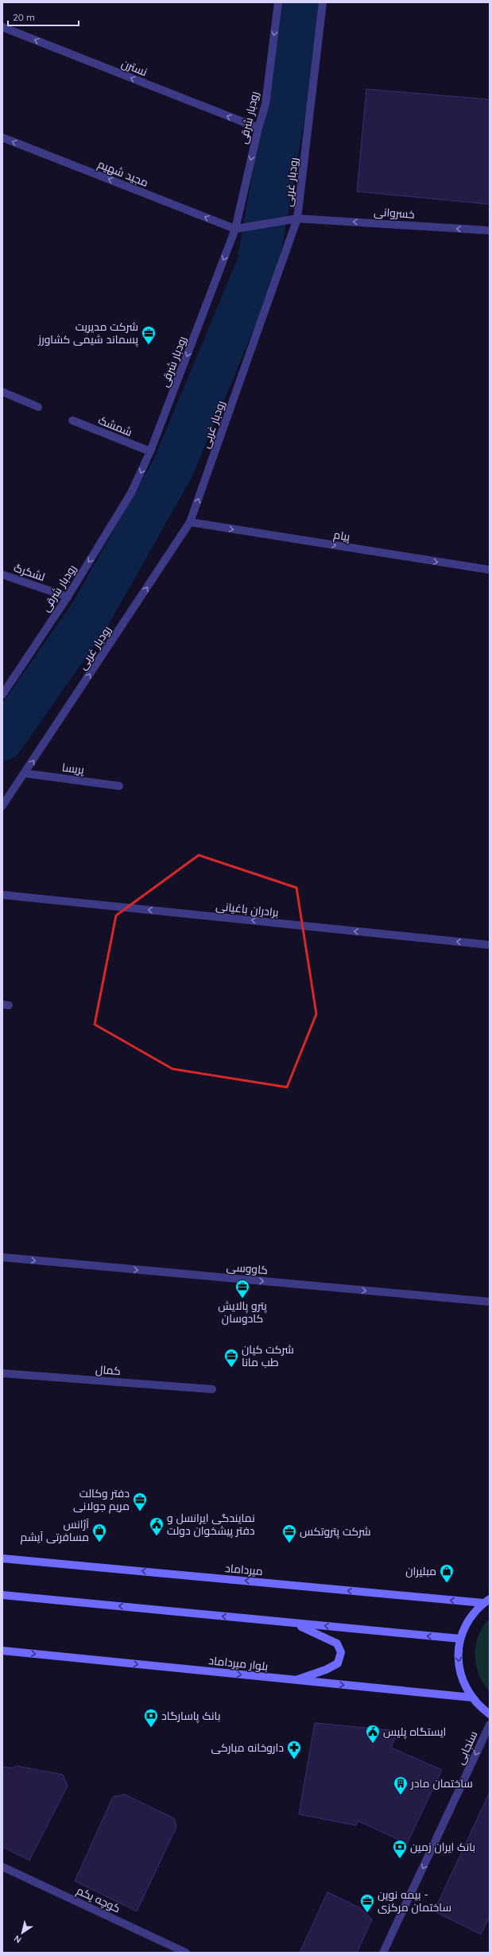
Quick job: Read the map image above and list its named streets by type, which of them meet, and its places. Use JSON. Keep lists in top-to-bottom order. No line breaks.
{"streets":{"main road":["میرداماد","بلوار میرداماد"],"street":["نسترن","رودبار شرقی","مجید شهیم","رودبار غربی","خسروانی","شمشک","پیام","لشکرگ","پریسا","برادران باغیانی","کاووسی","کمال","سنجابی","کوچه یکم"]},"crossings":[["نسترن","رودبار شرقی"],["رودبار شرقی","مجید شهیم"],["رودبار شرقی","خسروانی"],["رودبار شرقی","شمشک"],["رودبار شرقی","لشکرگ"],["مجید شهیم","خسروانی"],["رودبار غربی","خسروانی"],["رودبار غربی","پیام"],["رودبار غربی","پریسا"]],"one_way":["نسترن","رودبار شرقی","مجید شهیم","رودبار غربی","خسروانی","پیام","برادران باغیانی","کاووسی","سنجابی"],"places":{"office":["شرکت مدیریت پسماند شیمی کشاورز","پترو پالایش کادوسان","شرکت کیان طب مانا","دفتر وکالت مریم جولانی","شرکت پتروتکس","بیمه نوین - ساختمان مرکزی"],"public building":["نمایندگی ایرانسل و دفتر پیشخوان دولت","ایستگاه پلیس"],"shop":["آژانس مسافرتی آیشم","مبلیران"],"bank":["بانک پاسارگاد","بانک ایران زمین"],"pharmacy":["داروخانه مبارکی"],"building":["ساختمان مادر"]},"scale_bar":"20 m","north":"bottom left"}
